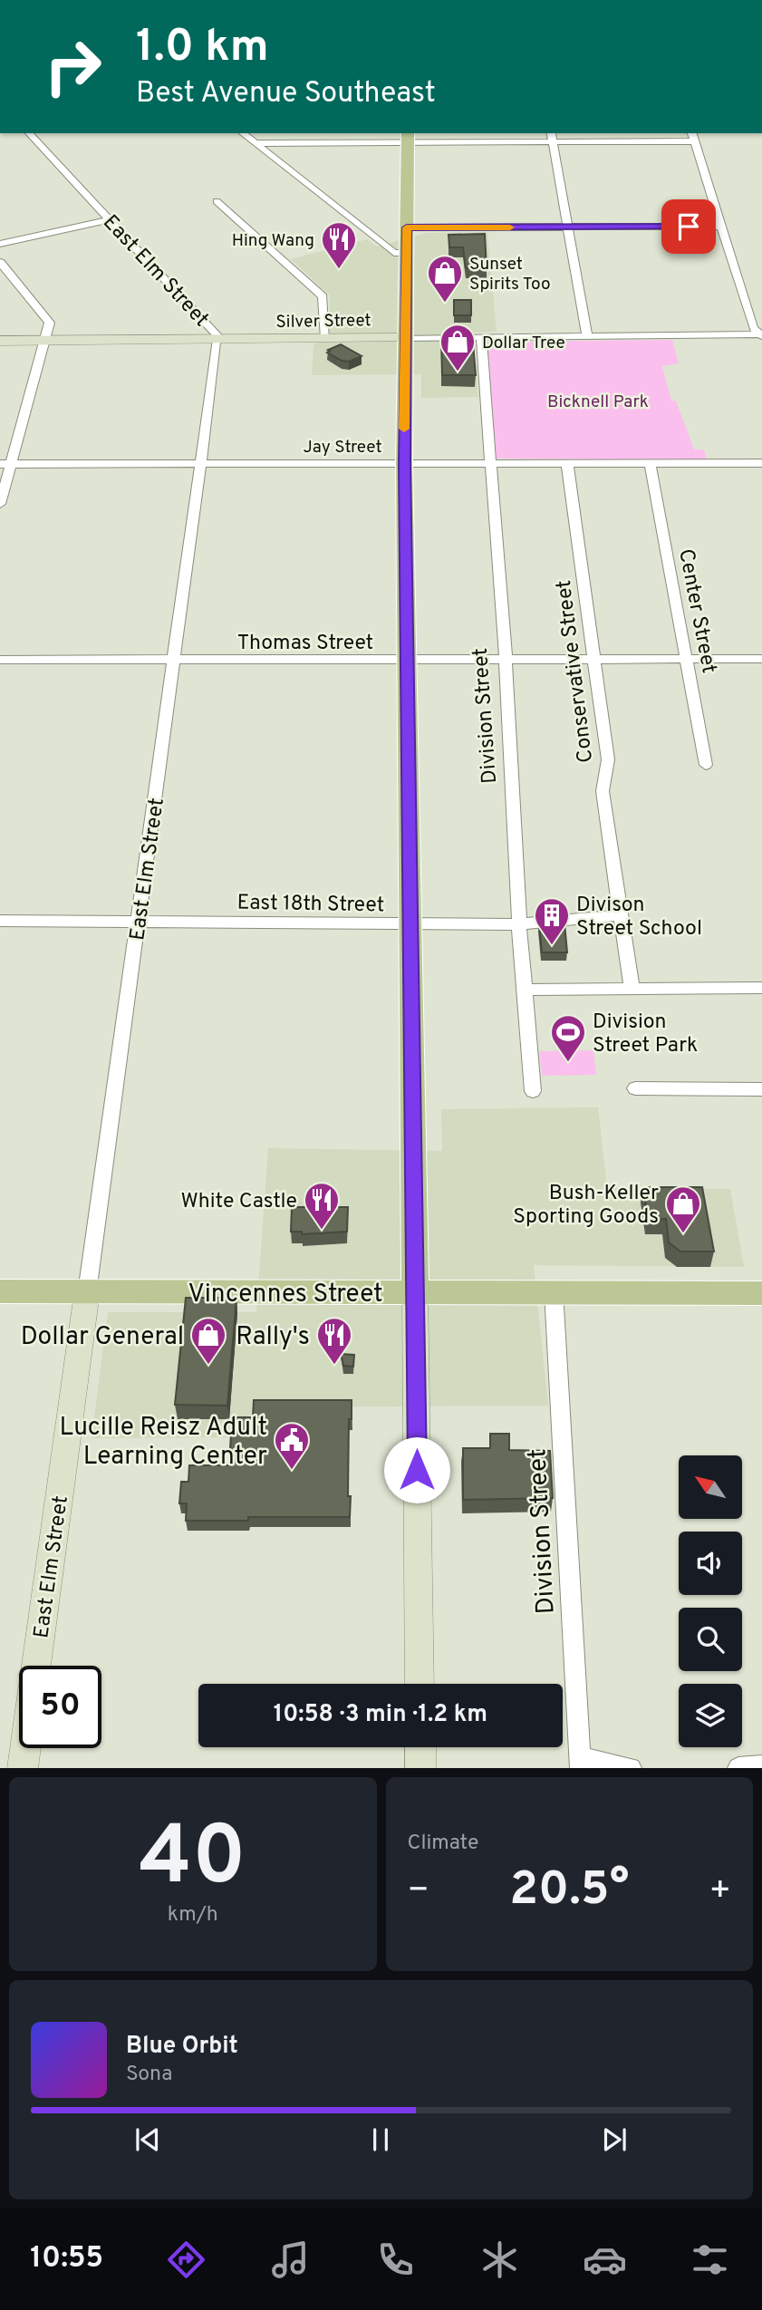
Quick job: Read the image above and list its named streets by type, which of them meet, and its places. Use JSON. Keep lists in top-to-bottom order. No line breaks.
{"streets":{"main road":["East Elm Street","Silver Street","Vincennes Street"],"street":["Jay Street","Center Street","Thomas Street","Conservative Street","Division Street","East 18th Street"]},"crossings":[["East Elm Street","Silver Street"],["East Elm Street","Jay Street"],["East Elm Street","Thomas Street"],["East Elm Street","East 18th Street"],["East Elm Street","Vincennes Street"],["Silver Street","Division Street"],["Jay Street","Center Street"],["Jay Street","Conservative Street"],["Jay Street","Division Street"],["Center Street","Thomas Street"],["Thomas Street","Conservative Street"],["Thomas Street","Division Street"],["Conservative Street","East 18th Street"],["Division Street","East 18th Street"],["Division Street","Vincennes Street"]],"parks":["Bicknell Park"],"places":{"restaurant":["Hing Wang","White Castle","Rally's"],"shop":["Sunset Spirits Too","Dollar Tree","Bush-Keller Sporting Goods","Dollar General"],"building":["Divison Street School"],"sports":["Division Street Park"],"public building":["Lucille Reisz Adult Learning Center"]},"north":"top left","page":{"turn":["1.0 km","Best Avenue Southeast"],"limit":"50","trip":"10:58 · 3 min · 1.2 km","tile":[["40","km/h"],"Climate"],"heat":["−","20.5°","+"],"song":["Blue Orbit","Sona"],"tabs":"10:55"}}
